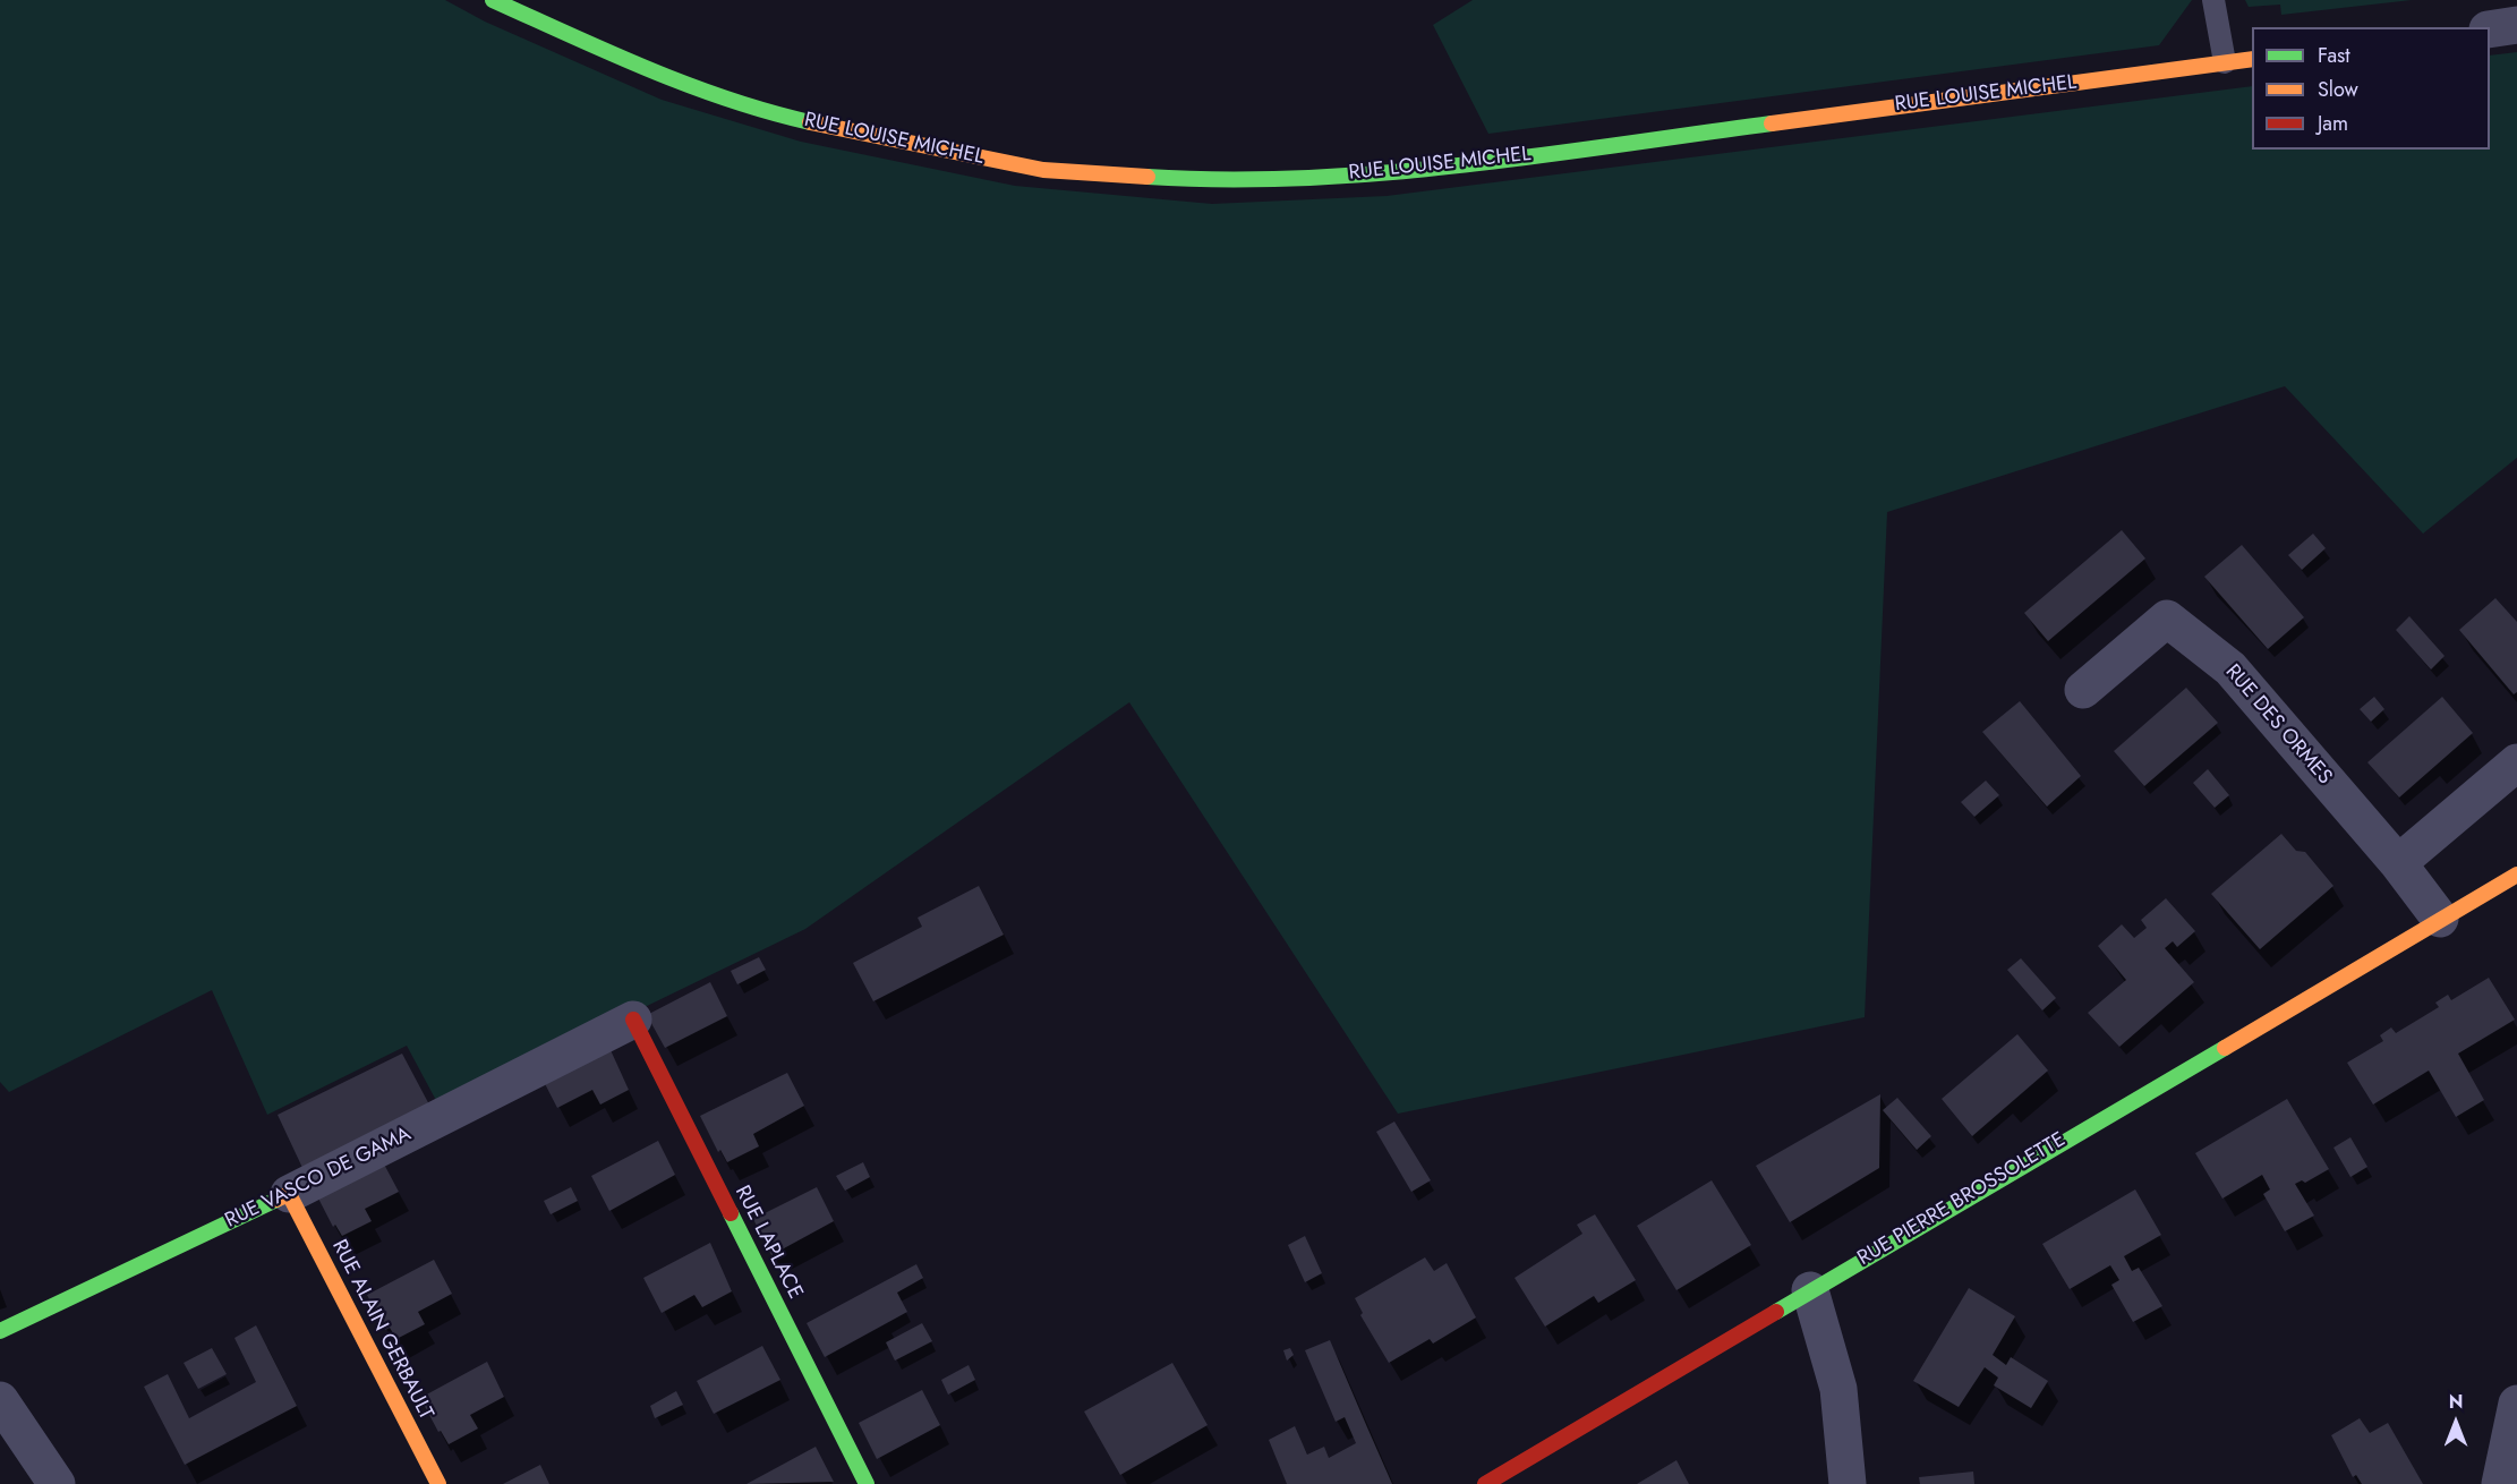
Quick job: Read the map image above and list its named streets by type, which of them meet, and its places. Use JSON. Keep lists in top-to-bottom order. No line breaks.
{"streets":{"street":["RUE LOUISE MICHEL","RUE DES ORMES","RUE VASCO DE GAMA","RUE PIERRE BROSSOLETTE","RUE LAPLACE","RUE ALAIN GERBAULT"]},"crossings":[["RUE VASCO DE GAMA","RUE LAPLACE"],["RUE VASCO DE GAMA","RUE ALAIN GERBAULT"]],"legend":["Fast","Slow","Jam"],"north":"top"}
